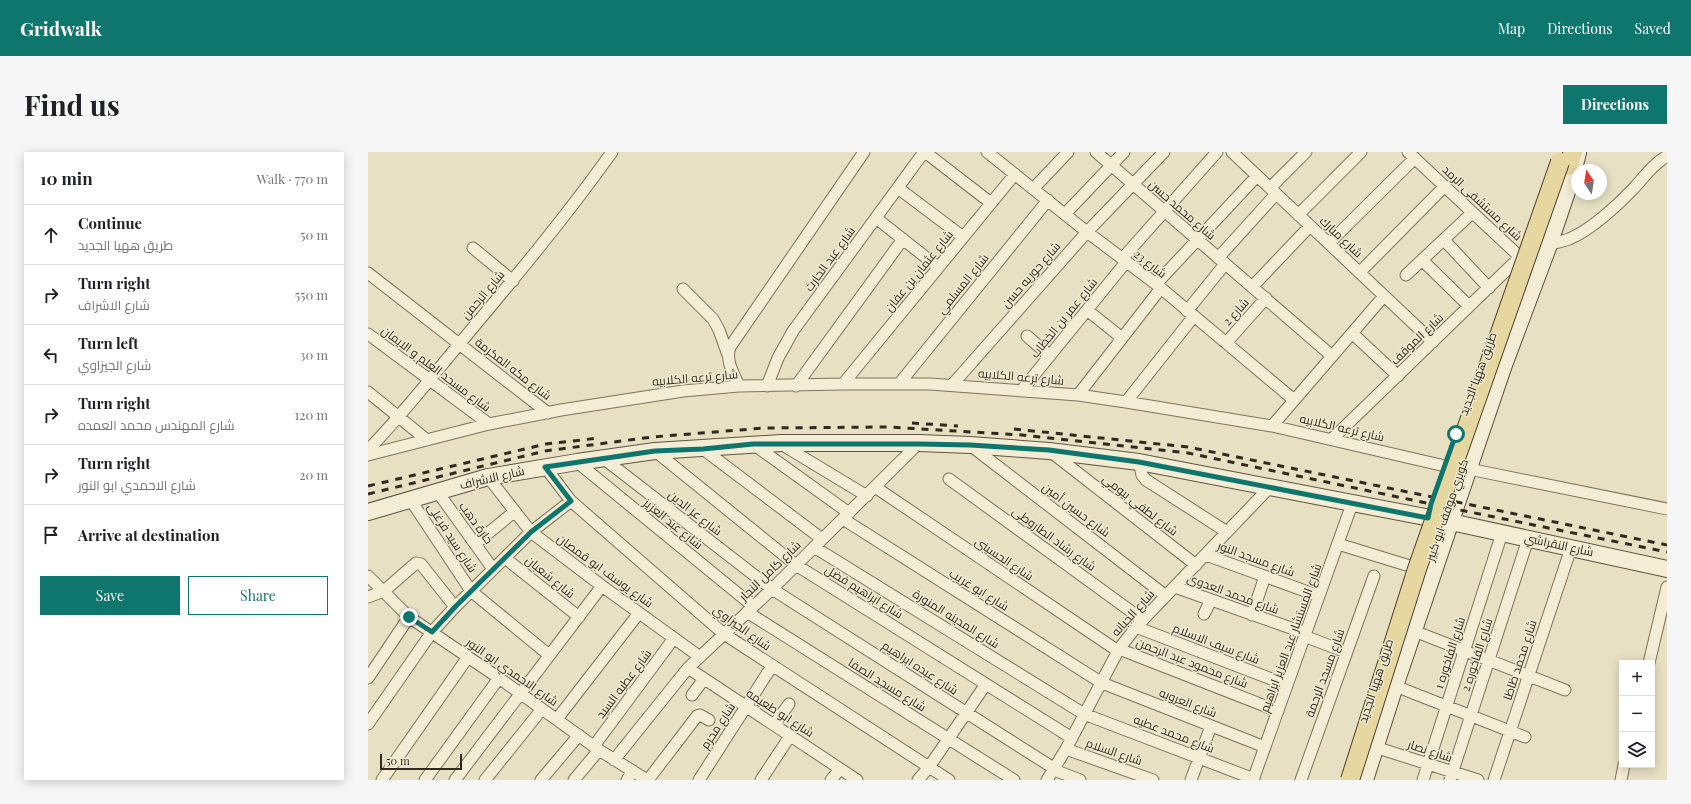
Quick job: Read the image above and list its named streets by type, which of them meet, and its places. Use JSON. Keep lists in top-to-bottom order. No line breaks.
{"streets":{"main road":["كوبري موقف ابو كبير"],"street":["شارع مستشفى الرمد","شارع محمد حسن","شارع مبارك","شارع عبد الحارث","شارع 23","شارع عثمان بن عفان","شارع حوريه حسن","شارع المسلمي","شارع الرحمن","شارع 2","شارع عمر بن الخطاب","شارع الموقف","شارع مسجد العلم و الايمان","شارع مكه المكرمة","طريق ههيا الجديد","شارع ترعه الكلابيه","شارع الاشراف","شارع لطفي بيومي","شارع حسين أمين","شارع عز الدين","حارة دهب","شارع عبد العزيز","شارع سيد فرغلى","شارع رشاد الطاروطى","شارع النقراشي","شارع الحسينى","شارع مسجد النور","شارع يوسف ابو قمصان","شارع كامل النجار","شارع شعبان","شارع ابو غريب","شارع ابراهيم فضل","شارع محمد العدوى","شارع الجبانه","شارع المدينه المنورة","شارع الجيزاوي","شارع المستشار عبد العزيز ابراهيم","شارع سيف الاسلام","شارع الفاخوره 1","شارع الفاخوره 2","شارع محمد ظاظا","شارع محمود عبد الرحمن","شارع عبده ابراهيم","شارع الاحمدي ابو النور","شارع مسجد الرحمة","شارع عطيه السيد","شارع مسجد الصفا","شارع العروبه","شارع ابو طعيمه","شارع محرم","شارع محمد عطيه","شارع نصار","شارع السلام"]},"crossings":[["شارع مستشفى الرمد","شارع الموقف"],["شارع مستشفى الرمد","طريق ههيا الجديد"],["شارع محمد حسن","شارع حوريه حسن"],["شارع محمد حسن","شارع 2"],["شارع محمد حسن","شارع عمر بن الخطاب"],["شارع مبارك","شارع الموقف"],["شارع عبد الحارث","شارع ترعه الكلابيه"],["شارع 23","شارع عثمان بن عفان"],["شارع 23","شارع حوريه حسن"],["شارع 23","شارع المسلمي"],["شارع 23","شارع 2"],["شارع 23","شارع عمر بن الخطاب"],["شارع عثمان بن عفان","شارع ترعه الكلابيه"],["شارع حوريه حسن","شارع ترعه الكلابيه"],["شارع المسلمي","شارع ترعه الكلابيه"],["شارع الرحمن","شارع مسجد العلم و الايمان"],["شارع الرحمن","شارع مكه المكرمة"],["شارع عمر بن الخطاب","شارع ترعه الكلابيه"],["شارع الموقف","طريق ههيا الجديد"],["شارع الموقف","شارع ترعه الكلابيه"],["شارع مسجد العلم و الايمان","شارع ترعه الكلابيه"],["شارع مكه المكرمة","شارع ترعه الكلابيه"],["طريق ههيا الجديد","شارع ترعه الكلابيه"],["طريق ههيا الجديد","شارع الاشراف"],["طريق ههيا الجديد","كوبري موقف ابو كبير"],["طريق ههيا الجديد","شارع النقراشي"],["طريق ههيا الجديد","شارع نصار"],["شارع الاشراف","شارع لطفي بيومي"],["شارع الاشراف","شارع حسين أمين"],["شارع الاشراف","شارع عز الدين"],["شارع الاشراف","حارة دهب"],["شارع الاشراف","شارع عبد العزيز"],["شارع الاشراف","شارع سيد فرغلى"],["شارع الاشراف","شارع النقراشي"],["شارع الاشراف","شارع يوسف ابو قمصان"],["شارع الاشراف","شارع كامل النجار"],["شارع الاشراف","شارع ابو غريب"],["شارع الاشراف","شارع ابراهيم فضل"],["شارع الاشراف","شارع الجبانه"],["شارع الاشراف","شارع المدينه المنورة"],["شارع الاشراف","شارع الجيزاوي"],["شارع الاشراف","شارع المستشار عبد العزيز ابراهيم"],["شارع لطفي بيومي","شارع الجبانه"],["شارع حسين أمين","شارع الجبانه"],["شارع عز الدين","شارع كامل النجار"],["شارع عز الدين","شارع عبده ابراهيم"],["شارع عبد العزيز","شارع كامل النجار"],["شارع عبد العزيز","شارع مسجد الصفا"],["شارع رشاد الطاروطى","شارع الجبانه"],["شارع رشاد الطاروطى","شارع سيف الاسلام"],["شارع النقراشي","شارع الفاخوره 1"],["شارع النقراشي","شارع الفاخوره 2"],["شارع النقراشي","شارع محمد ظاظا"],["شارع الحسينى","شارع كامل النجار"],["شارع الحسينى","شارع الجبانه"],["شارع الحسينى","شارع محمود عبد الرحمن"],["شارع مسجد النور","شارع الجبانه"],["شارع مسجد النور","شارع المستشار عبد العزيز ابراهيم"],["شارع يوسف ابو قمصان","شارع كامل النجار"],["شارع يوسف ابو قمصان","شارع عطيه السيد"],["شارع كامل النجار","شارع ابو غريب"],["شارع كامل النجار","شارع ابراهيم فضل"],["شارع كامل النجار","شارع المدينه المنورة"],["شارع كامل النجار","شارع الجيزاوي"],["شارع كامل النجار","شارع عبده ابراهيم"],["شارع كامل النجار","شارع الاحمدي ابو النور"],["شارع كامل النجار","شارع مسجد الصفا"],["شارع كامل النجار","شارع ابو طعيمه"],["شارع ابو غريب","شارع الجبانه"],["شارع ابو غريب","شارع العروبه"],["شارع ابراهيم فضل","شارع الجبانه"],["شارع محمد العدوى","شارع الجبانه"],["شارع محمد العدوى","شارع المستشار عبد العزيز ابراهيم"],["شارع محمد العدوى","شارع مسجد الرحمة"],["شارع الجبانه","شارع المدينه المنورة"],["شارع الجبانه","شارع سيف الاسلام"],["شارع الجبانه","شارع محمود عبد الرحمن"],["شارع الجبانه","شارع عبده ابراهيم"],["شارع الجبانه","شارع العروبه"],["شارع الجبانه","شارع محمد عطيه"],["شارع الجبانه","شارع السلام"],["شارع المدينه المنورة","شارع محمد عطيه"],["شارع الجيزاوي","شارع محرم"],["شارع المستشار عبد العزيز ابراهيم","شارع سيف الاسلام"],["شارع المستشار عبد العزيز ابراهيم","شارع محمود عبد الرحمن"],["شارع المستشار عبد العزيز ابراهيم","شارع العروبه"],["شارع المستشار عبد العزيز ابراهيم","شارع محمد عطيه"],["شارع الفاخوره 1","شارع نصار"],["شارع الفاخوره 2","شارع نصار"],["شارع الاحمدي ابو النور","شارع عطيه السيد"],["شارع ابو طعيمه","شارع محرم"]],"scale_bar":"50 m","north":"top","page":{"header":"Gridwalk","nav":["Map","Directions","Saved"],"buttons":["Directions",["Save","Share"]],"title":"Find us","heading":["10 min","Walk · 770 m"],"list":[["Continue","طريق ههيا الجديد","50 m"],["Turn right","شارع الاشراف","550 m"],["Turn left","شارع الجيزاوي","30 m"],["Turn right","شارع المهندس محمد العمده","120 m"],["Turn right","شارع الاحمدي ابو النور","20 m"],"Arrive at destination"],"map_buttons":["+","−"],"scale":"50 m"}}
